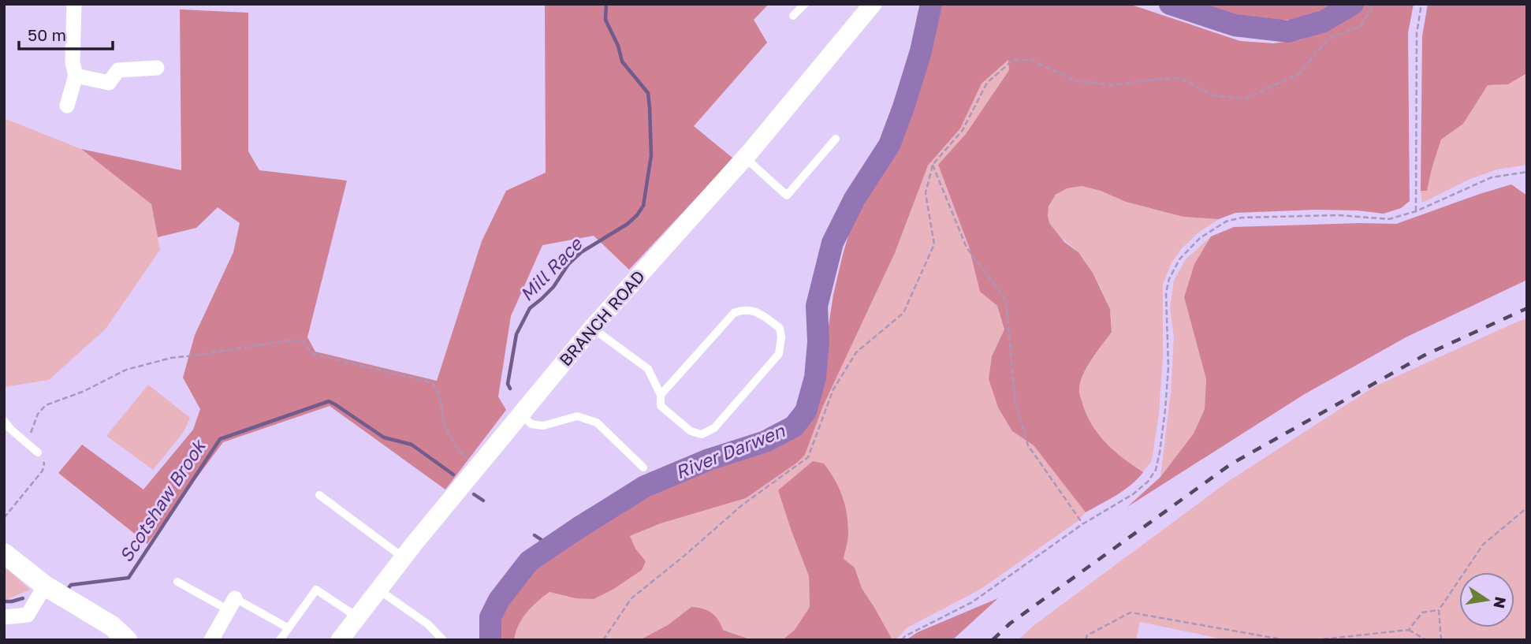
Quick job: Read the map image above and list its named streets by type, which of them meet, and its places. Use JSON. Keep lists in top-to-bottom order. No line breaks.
{"streets":{"street":["BRANCH ROAD"]},"water":["Mill Race","River Darwen","Scotshaw Brook"],"scale_bar":"50 m","north":"right"}
